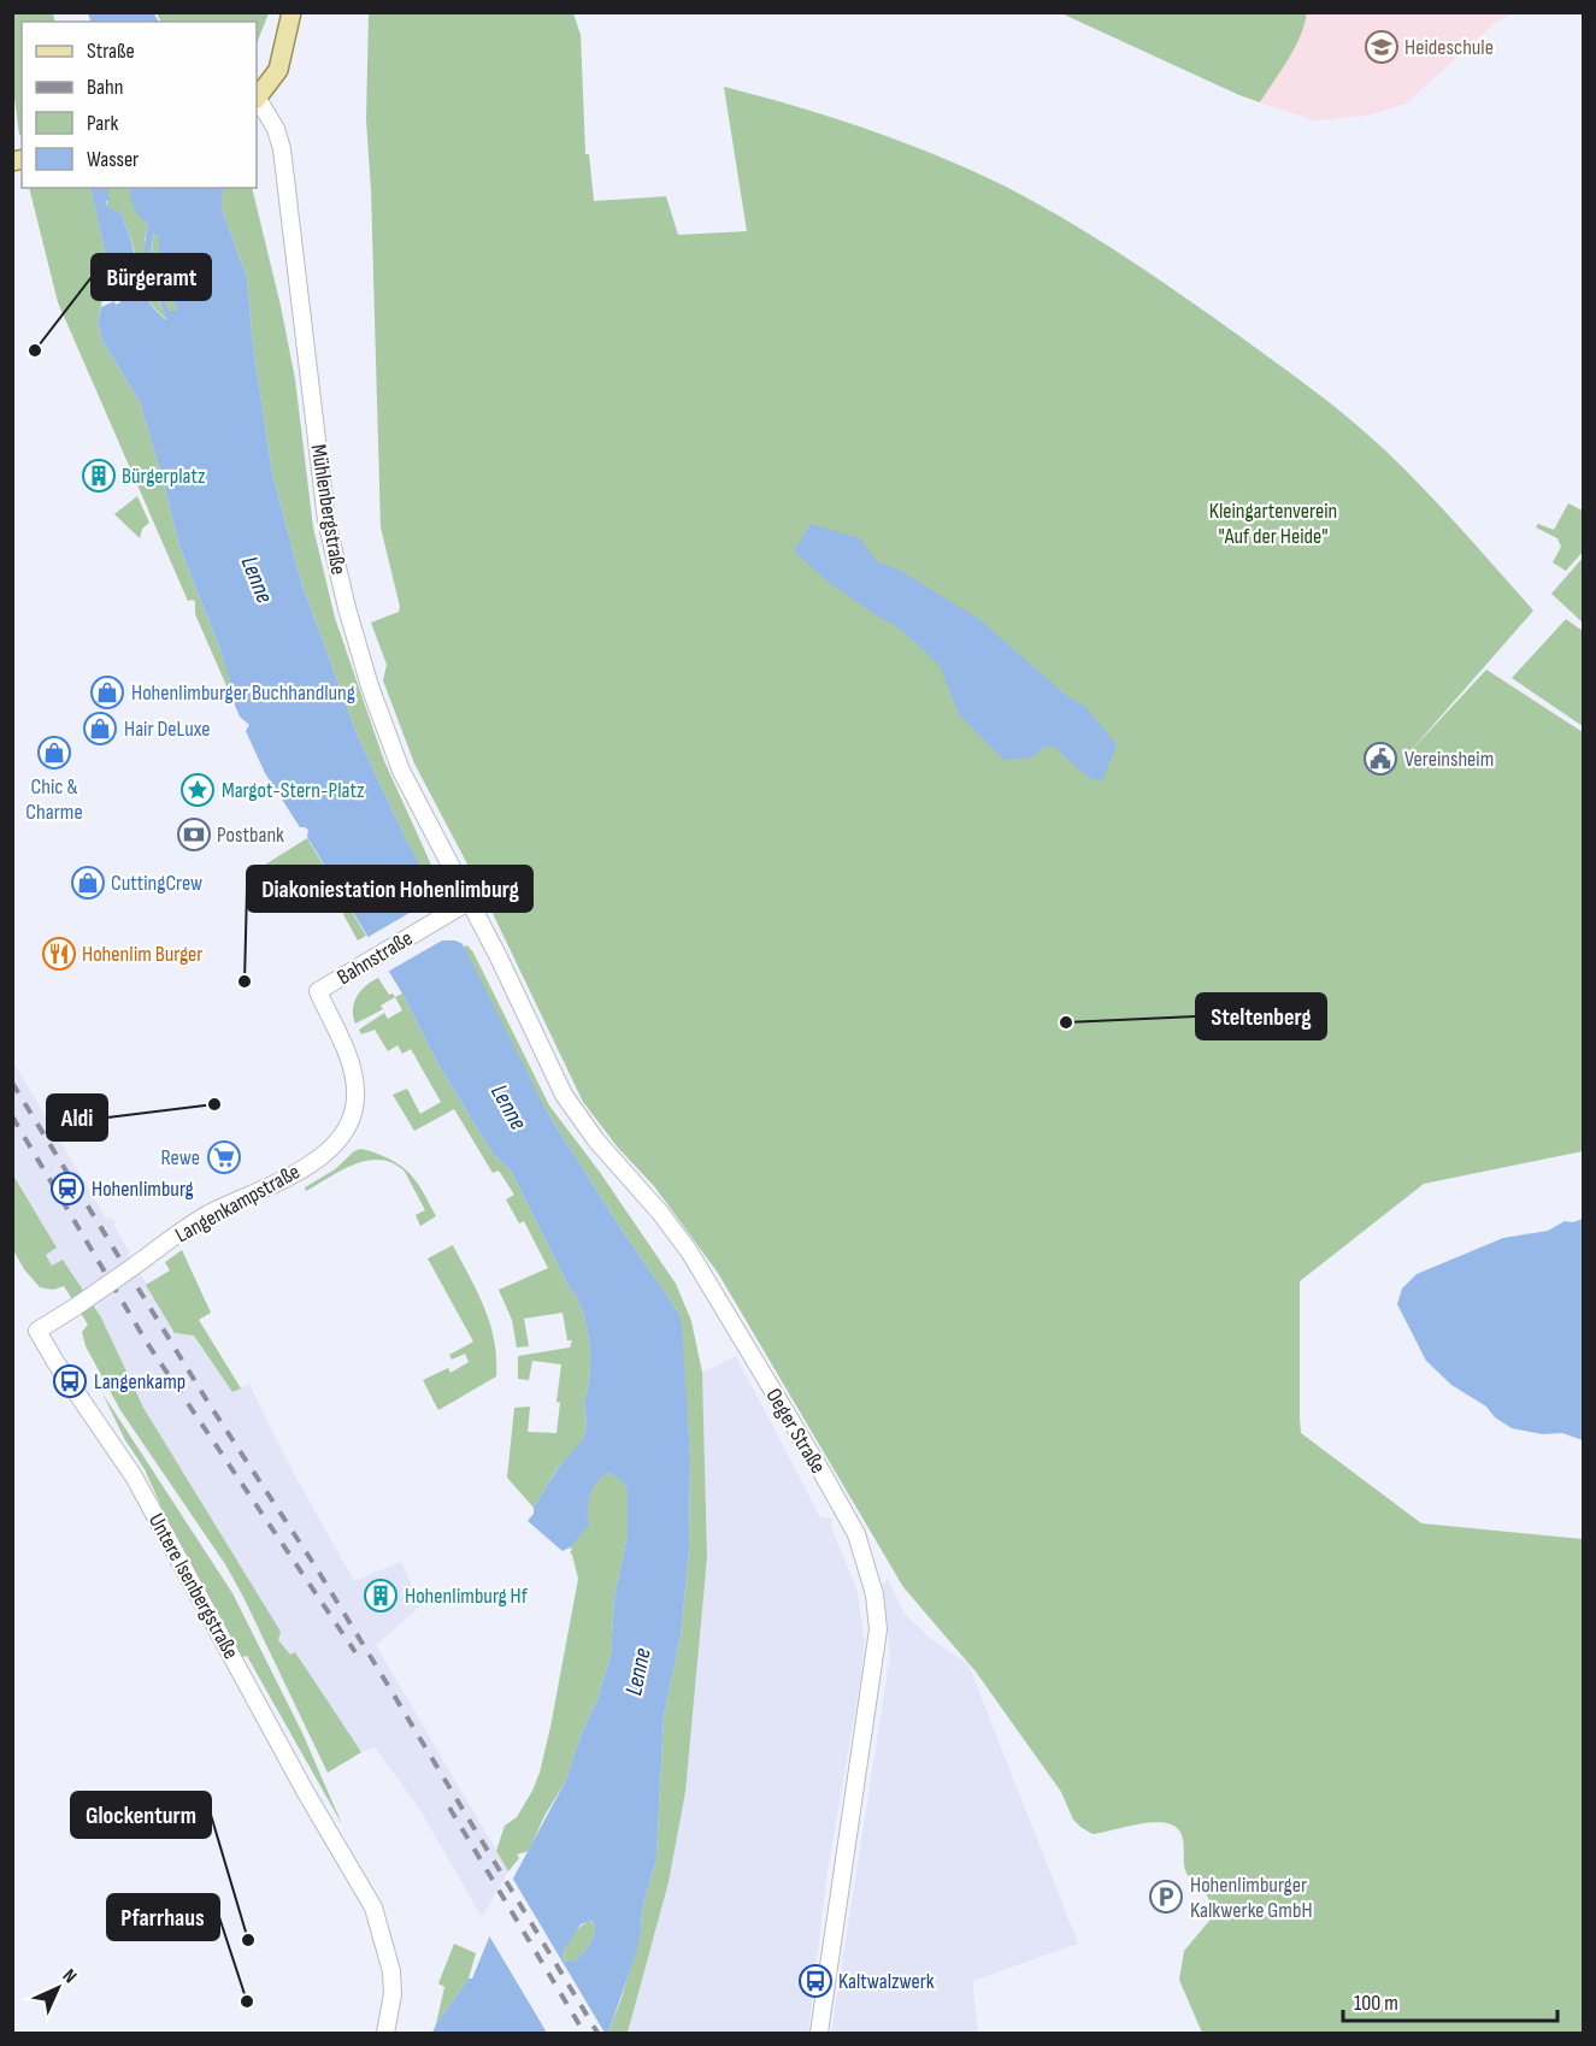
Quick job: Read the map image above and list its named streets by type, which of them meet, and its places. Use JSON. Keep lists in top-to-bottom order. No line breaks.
{"streets":{"street":["Mühlenbergstraße","Bahnstraße","Langenkampstraße","Oeger Straße","Untere Isenbergstraße"]},"crossings":[["Mühlenbergstraße","Bahnstraße"],["Mühlenbergstraße","Oeger Straße"],["Bahnstraße","Langenkampstraße"],["Bahnstraße","Oeger Straße"],["Langenkampstraße","Untere Isenbergstraße"]],"water":["Lenne"],"parks":["Kleingartenverein \"Auf der Heide\""],"places":{"school or university":["Heideschule"],"other":["Bürgeramt","Diakoniestation Hohenlimburg","Steltenberg","Aldi","Glockenturm","Pfarrhaus"],"building":["Bürgerplatz","Hohenlimburg Hf"],"shop":["Hohenlimburger Buchhandlung","Hair DeLuxe","Chic & Charme","CuttingCrew"],"public building":["Vereinsheim"],"place":["Margot-Stern-Platz"],"bank":["Postbank"],"restaurant":["Hohenlim Burger"],"supermarket":["Rewe"],"station":["Hohenlimburg"],"bus stop":["Langenkamp","Kaltwalzwerk"],"parking":["Hohenlimburger Kalkwerke GmbH"]},"legend":["Straße","Bahn","Park","Wasser"],"scale_bar":"100 m","north":"top right"}
